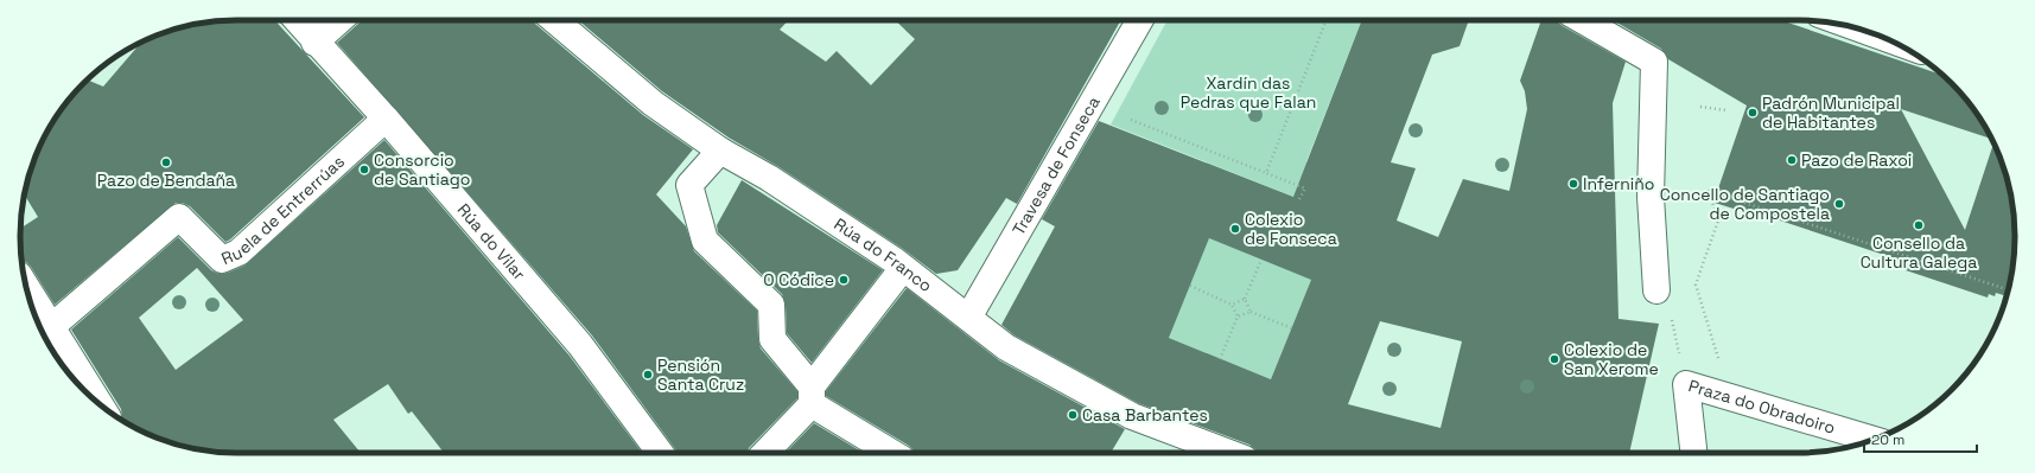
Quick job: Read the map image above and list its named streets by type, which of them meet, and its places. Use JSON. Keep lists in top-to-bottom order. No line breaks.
{"streets":{"street":["Travesa de Fonseca","Ruela de Entrerrúas","Rúa do Vilar","Rúa do Franco","Praza do Obradoiro"]},"crossings":[["Travesa de Fonseca","Rúa do Franco"],["Ruela de Entrerrúas","Rúa do Vilar"]],"parks":["Xardín das Pedras que Falan"],"places":["Padrón Municipal de Habitantes","Pazo de Raxoi","Pazo de Bendaña","Consorcio de Santiago","Inferniño","Concello de Santiago de Compostela","Consello da Cultura Galega","Colexio de Fonseca","O Códice","Colexio de San Xerome","Pensión Santa Cruz","Casa Barbantes"],"scale_bar":"20 m"}
